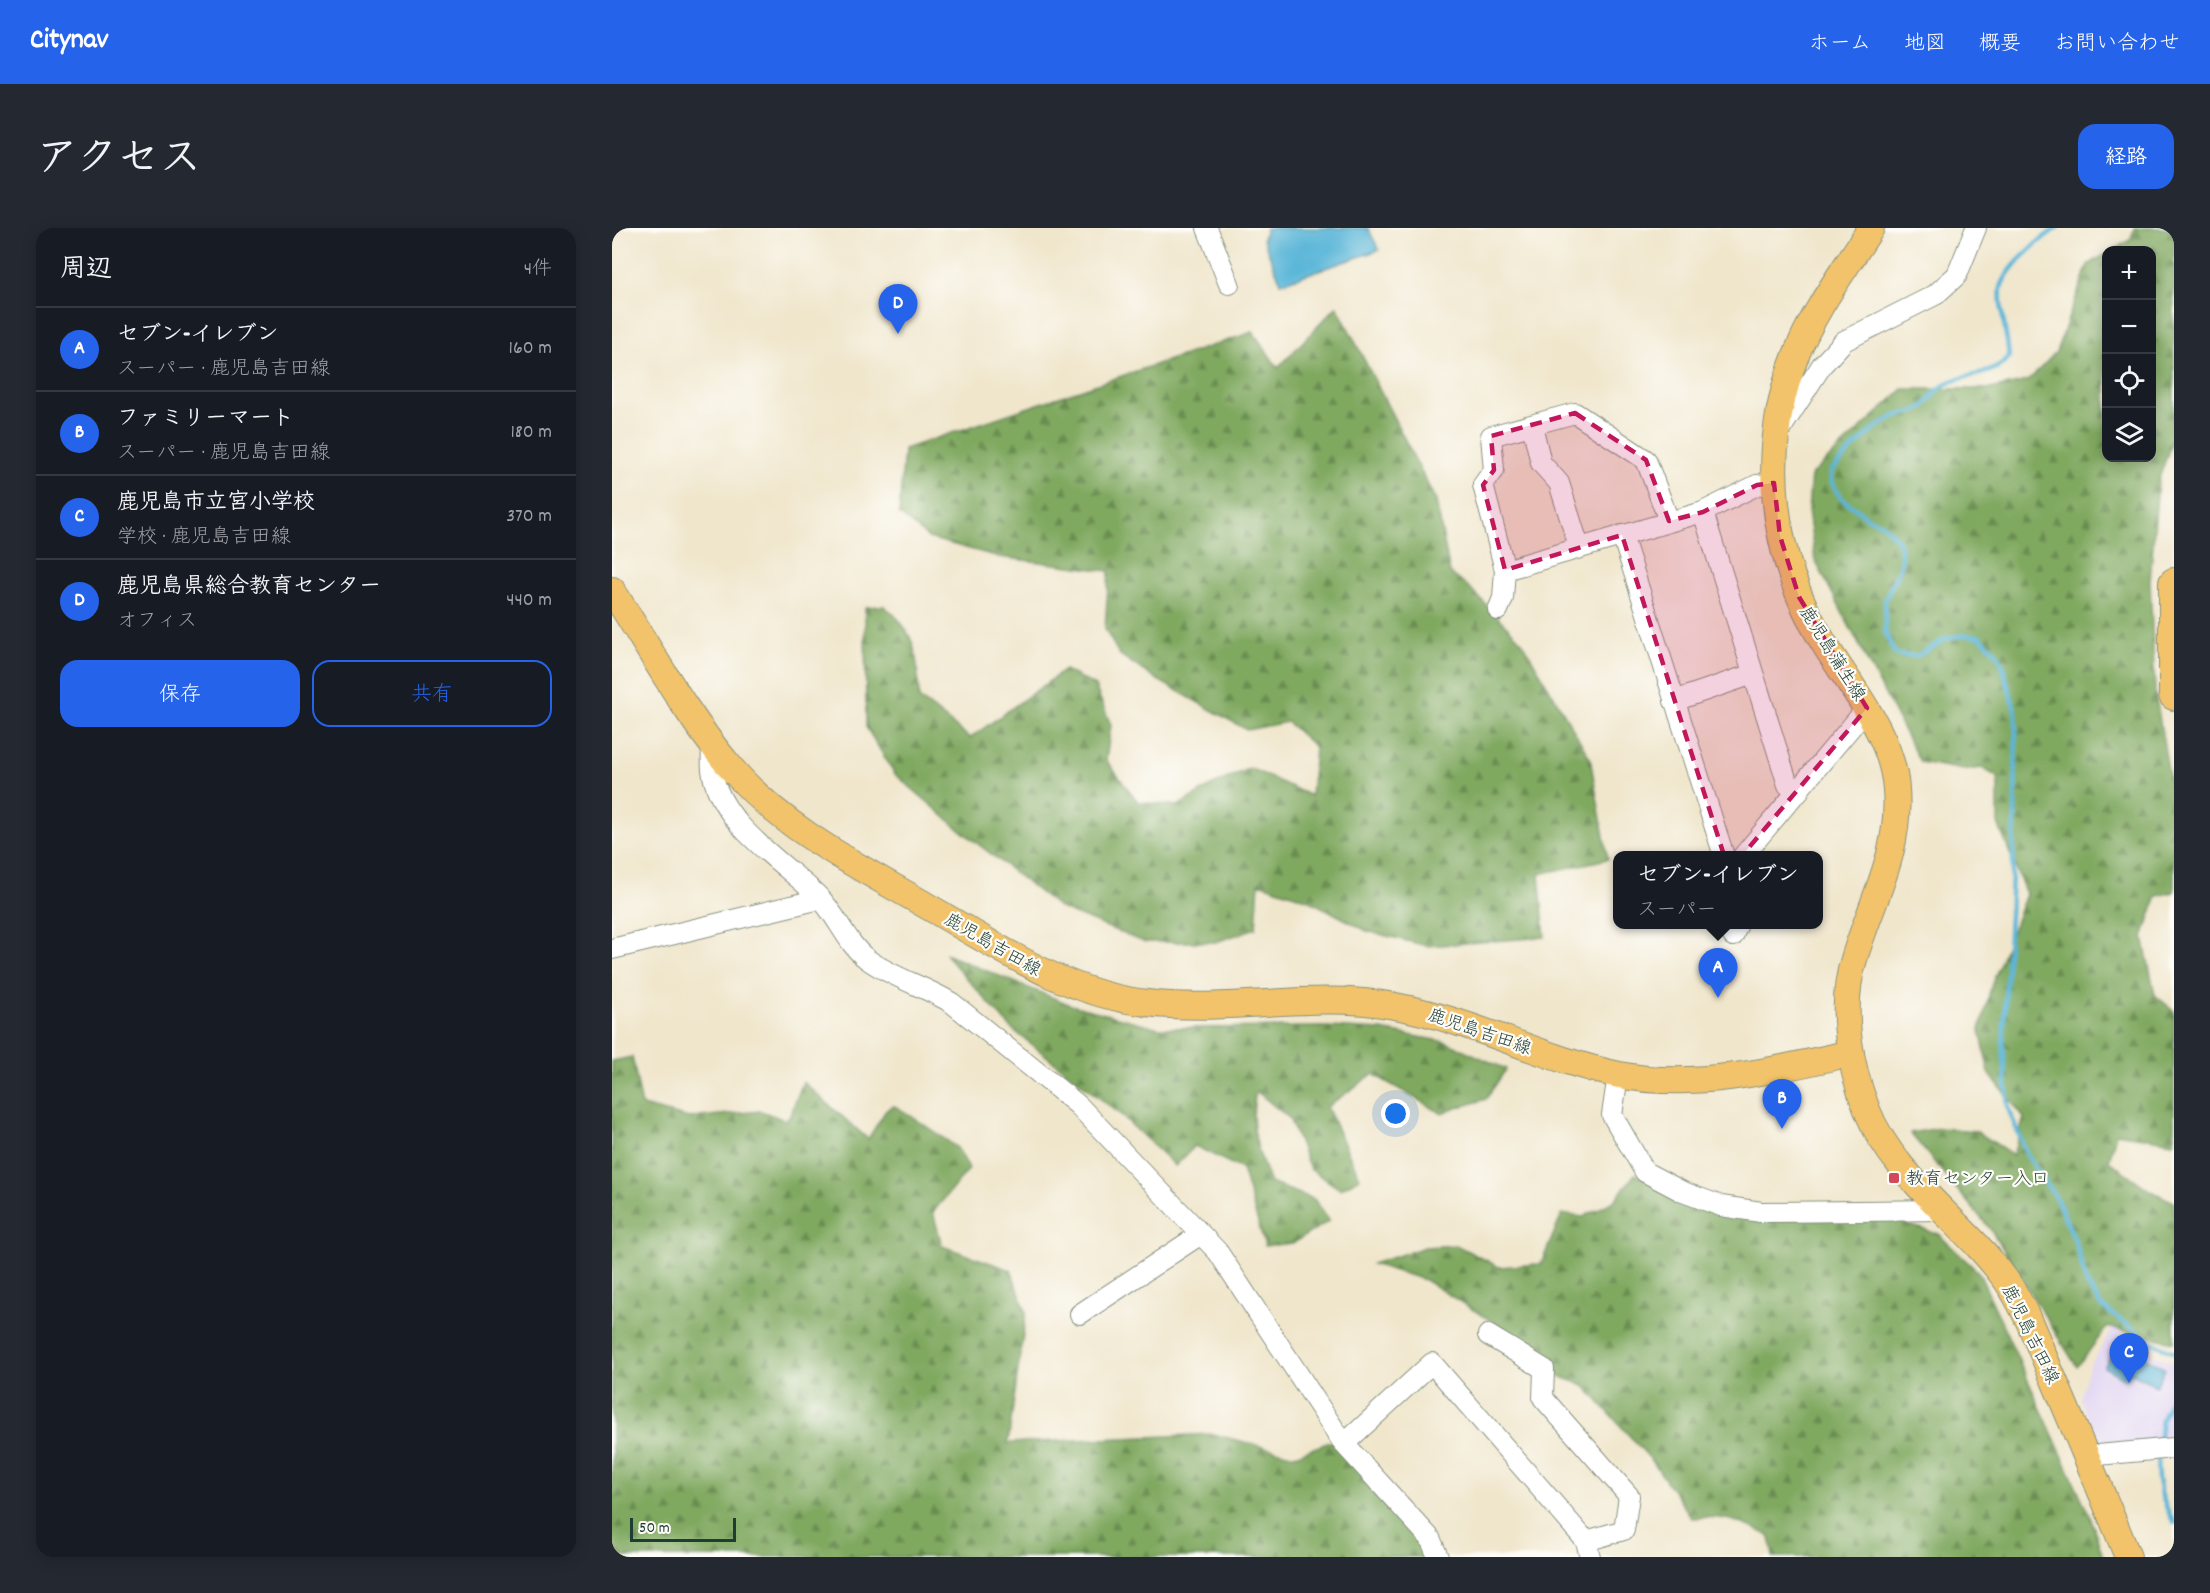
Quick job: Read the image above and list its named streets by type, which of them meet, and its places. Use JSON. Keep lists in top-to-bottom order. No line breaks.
{"streets":{"main road":["鹿児島蒲生線","鹿児島吉田線"]},"crossings":[["鹿児島蒲生線","鹿児島吉田線"]],"places":{"transit":["教育センター入口"]},"scale_bar":"50 m","page":{"header":"Citynav","nav":["ホーム","地図","概要","お問い合わせ"],"title":"アクセス","buttons":["経路",["保存","共有"]],"heading":["周辺","4件"],"map_buttons":["+","−"],"pins":["D","A","B","C"],"list":[{"mark":"A","name":"セブン-イレブン","note":"スーパー · 鹿児島吉田線","value":"160 m"},{"mark":"B","name":"ファミリーマート","note":"スーパー · 鹿児島吉田線","value":"180 m"},{"mark":"C","name":"鹿児島市立宮小学校","note":"学校 · 鹿児島吉田線","value":"370 m"},{"mark":"D","name":"鹿児島県総合教育センター","note":"オフィス","value":"440 m"}],"popup":["セブン-イレブン","スーパー"],"scale":"50 m"}}
